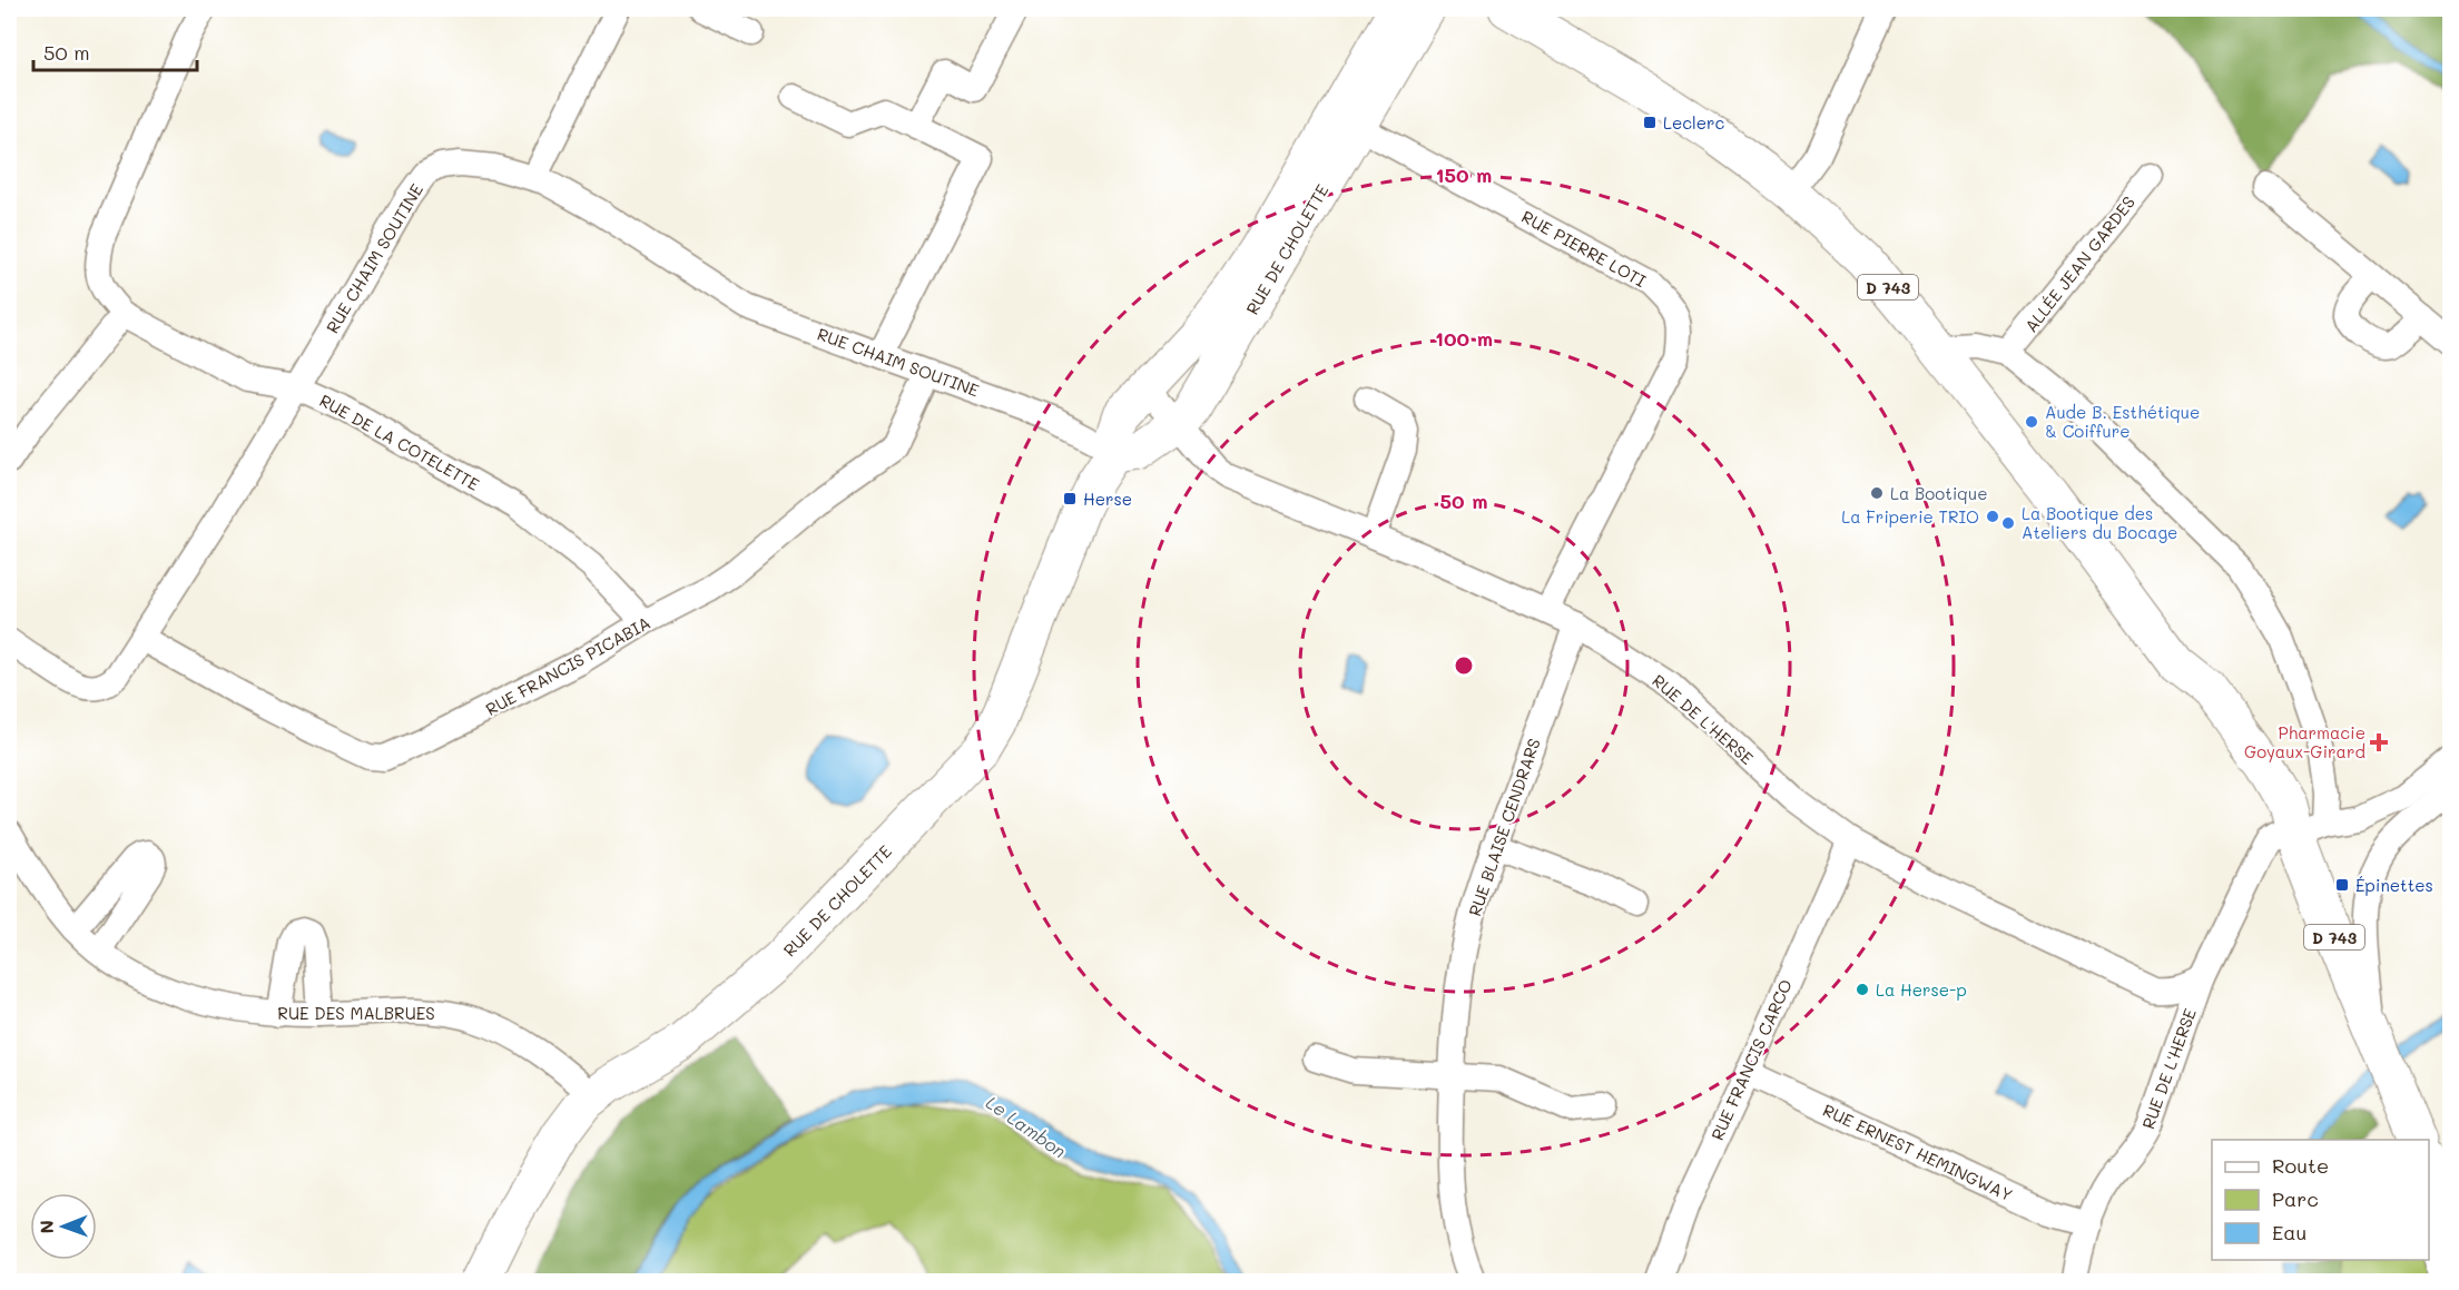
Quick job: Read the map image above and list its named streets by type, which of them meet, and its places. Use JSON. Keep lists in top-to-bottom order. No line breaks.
{"streets":{"main road":["RUE DE CHOLETTE","D 743"],"street":["RUE PIERRE LOTI","RUE CHAIM SOUTINE","ALLÉE JEAN GARDES","RUE DE LA COTELETTE","RUE FRANCIS PICABIA","RUE DE L'HERSE","RUE BLAISE CENDRARS","RUE DES MALBRUES","RUE FRANCIS CARCO","RUE ERNEST HEMINGWAY"]},"crossings":[["RUE PIERRE LOTI","RUE DE CHOLETTE"],["RUE PIERRE LOTI","RUE DE L'HERSE"],["RUE DE CHOLETTE","RUE CHAIM SOUTINE"],["RUE DE CHOLETTE","RUE DE L'HERSE"],["RUE DE CHOLETTE","RUE DES MALBRUES"],["RUE CHAIM SOUTINE","RUE DE LA COTELETTE"],["RUE CHAIM SOUTINE","RUE FRANCIS PICABIA"],["D 743","RUE DE L'HERSE"],["RUE DE LA COTELETTE","RUE FRANCIS PICABIA"],["RUE DE L'HERSE","RUE BLAISE CENDRARS"],["RUE DE L'HERSE","RUE FRANCIS CARCO"],["RUE DE L'HERSE","RUE ERNEST HEMINGWAY"],["RUE FRANCIS CARCO","RUE ERNEST HEMINGWAY"]],"water":["Le Lambon"],"places":{"transit":["Leclerc","Herse","Épinettes"],"other":["Aude B. Esthétique & Coiffure","La Bootique","La Friperie TRIO","La Bootique des Ateliers du Bocage","La Herse-p"],"health":["Pharmacie Goyaux-Girard"]},"legend":["Route","Parc","Eau"],"scale_bar":"50 m","north":"left","rings":["150 m","100 m","50 m"]}
